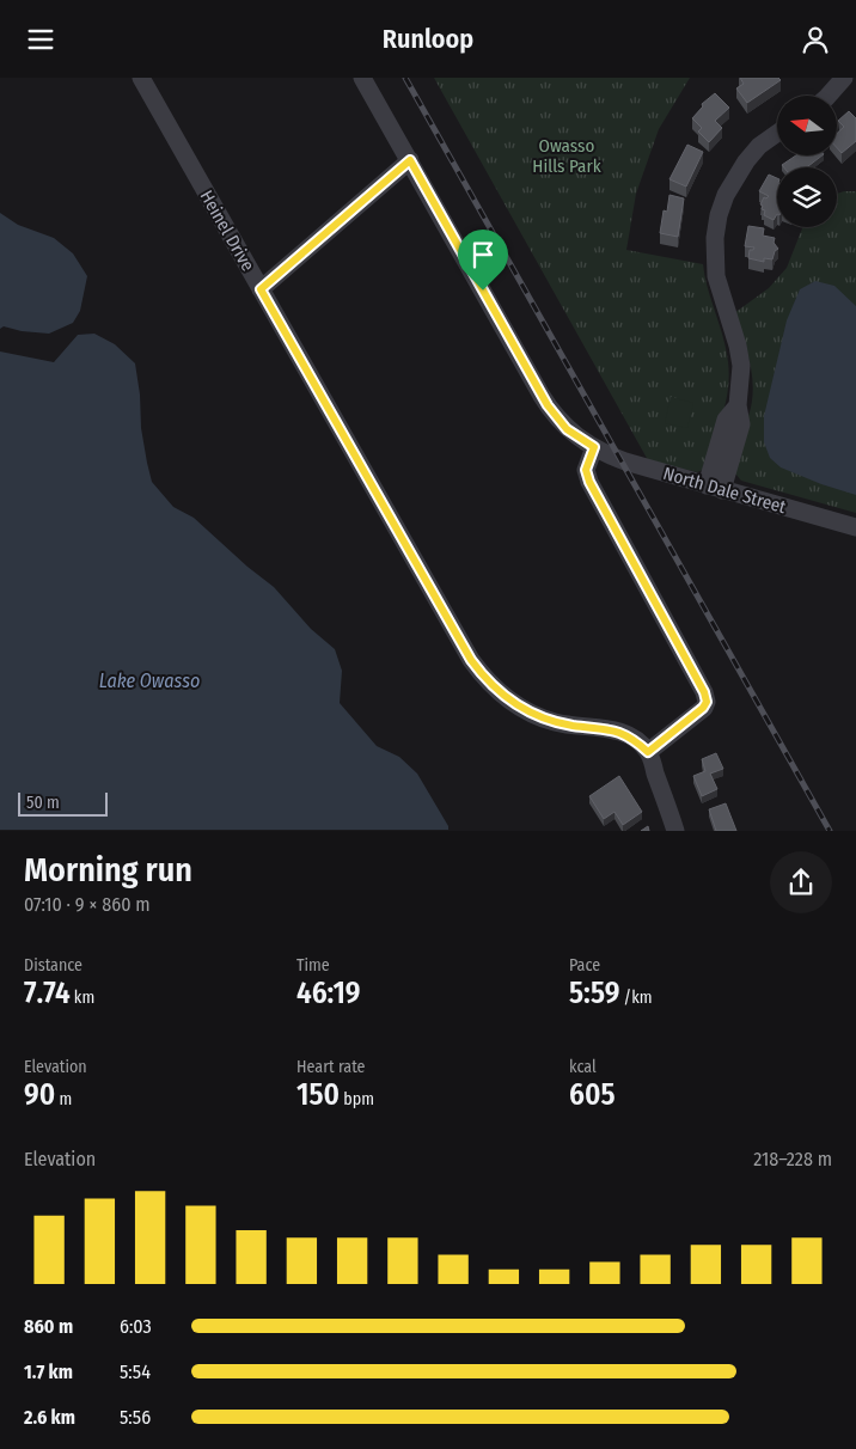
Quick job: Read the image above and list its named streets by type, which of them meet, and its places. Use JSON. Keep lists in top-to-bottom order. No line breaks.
{"streets":{"street":["Heinel Drive","North Dale Street"]},"water":["Lake Owasso"],"parks":["Owasso Hills Park"],"scale_bar":"50 m","north":"left","page":{"header":"Runloop","scale":"50 m","heading":["Morning run","07:10 · 9 × 860 m"],"stats":[["Distance","7.74 km"],["Time","46:19"],["Pace","5:59 /km"],["Elevation","90 m"],["Heart rate","150 bpm"],["kcal","605"]],"chart":["Elevation","218–228 m"],"list":[{"name":"860 m","note":"6:03"},{"name":"1.7 km","note":"5:54"},{"name":"2.6 km","note":"5:56"}]}}
